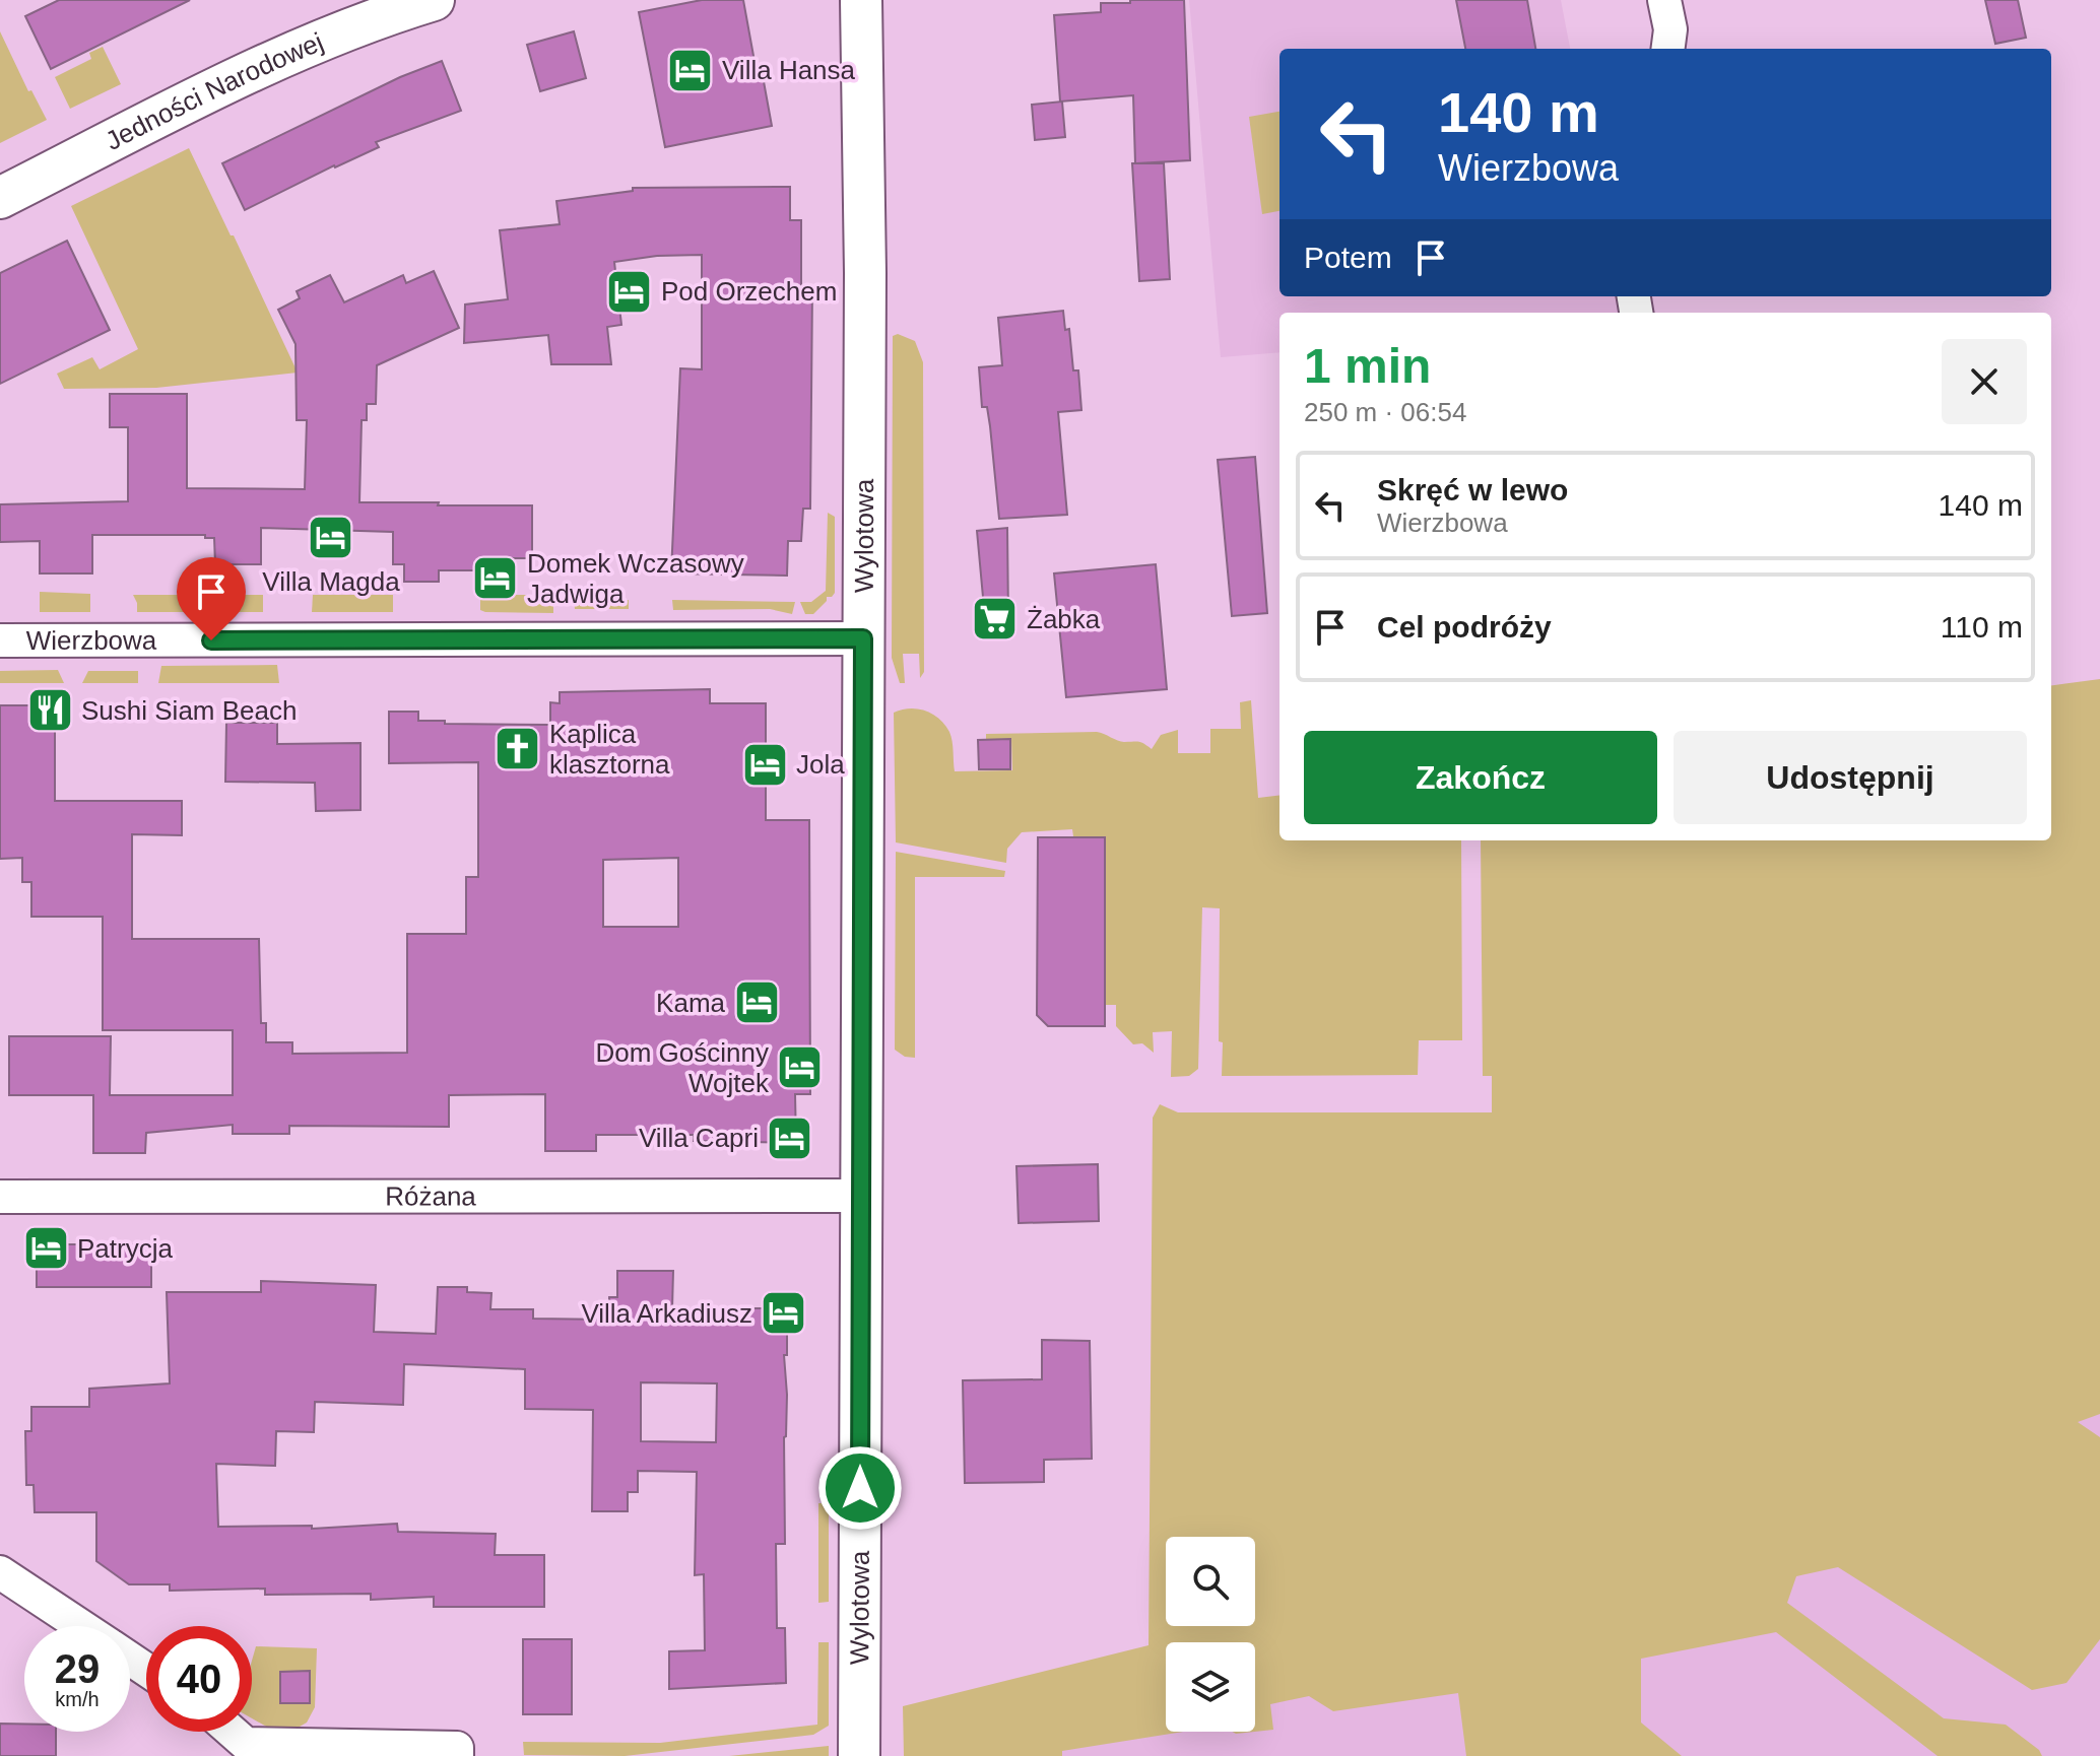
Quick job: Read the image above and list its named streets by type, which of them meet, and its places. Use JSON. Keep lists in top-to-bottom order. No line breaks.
{"streets":{"street":["Jedności Narodowej","Wylotowa","Wierzbowa","Różana"]},"crossings":[["Wylotowa","Wierzbowa"],["Wylotowa","Różana"]],"places":{"hotel":["Villa Hansa","Pod Orzechem","Villa Magda","Domek Wczasowy Jadwiga","Jola","Kama","Dom Gościnny Wojtek","Villa Capri","Patrycja","Villa Arkadiusz"],"supermarket":["Żabka"],"restaurant":["Sushi Siam Beach"],"church":["Kaplica klasztorna"]},"page":{"turn":["140 m","Wierzbowa"],"then":"Potem","heading":["1 min","250 m · 06:54"],"list":[{"name":"Skręć w lewo","note":"Wierzbowa","value":"140 m"},{"name":"Cel podróży","value":"110 m"}],"buttons":["Zakończ","Udostępnij"],"speed":"29 km/h","limit":"40"}}
